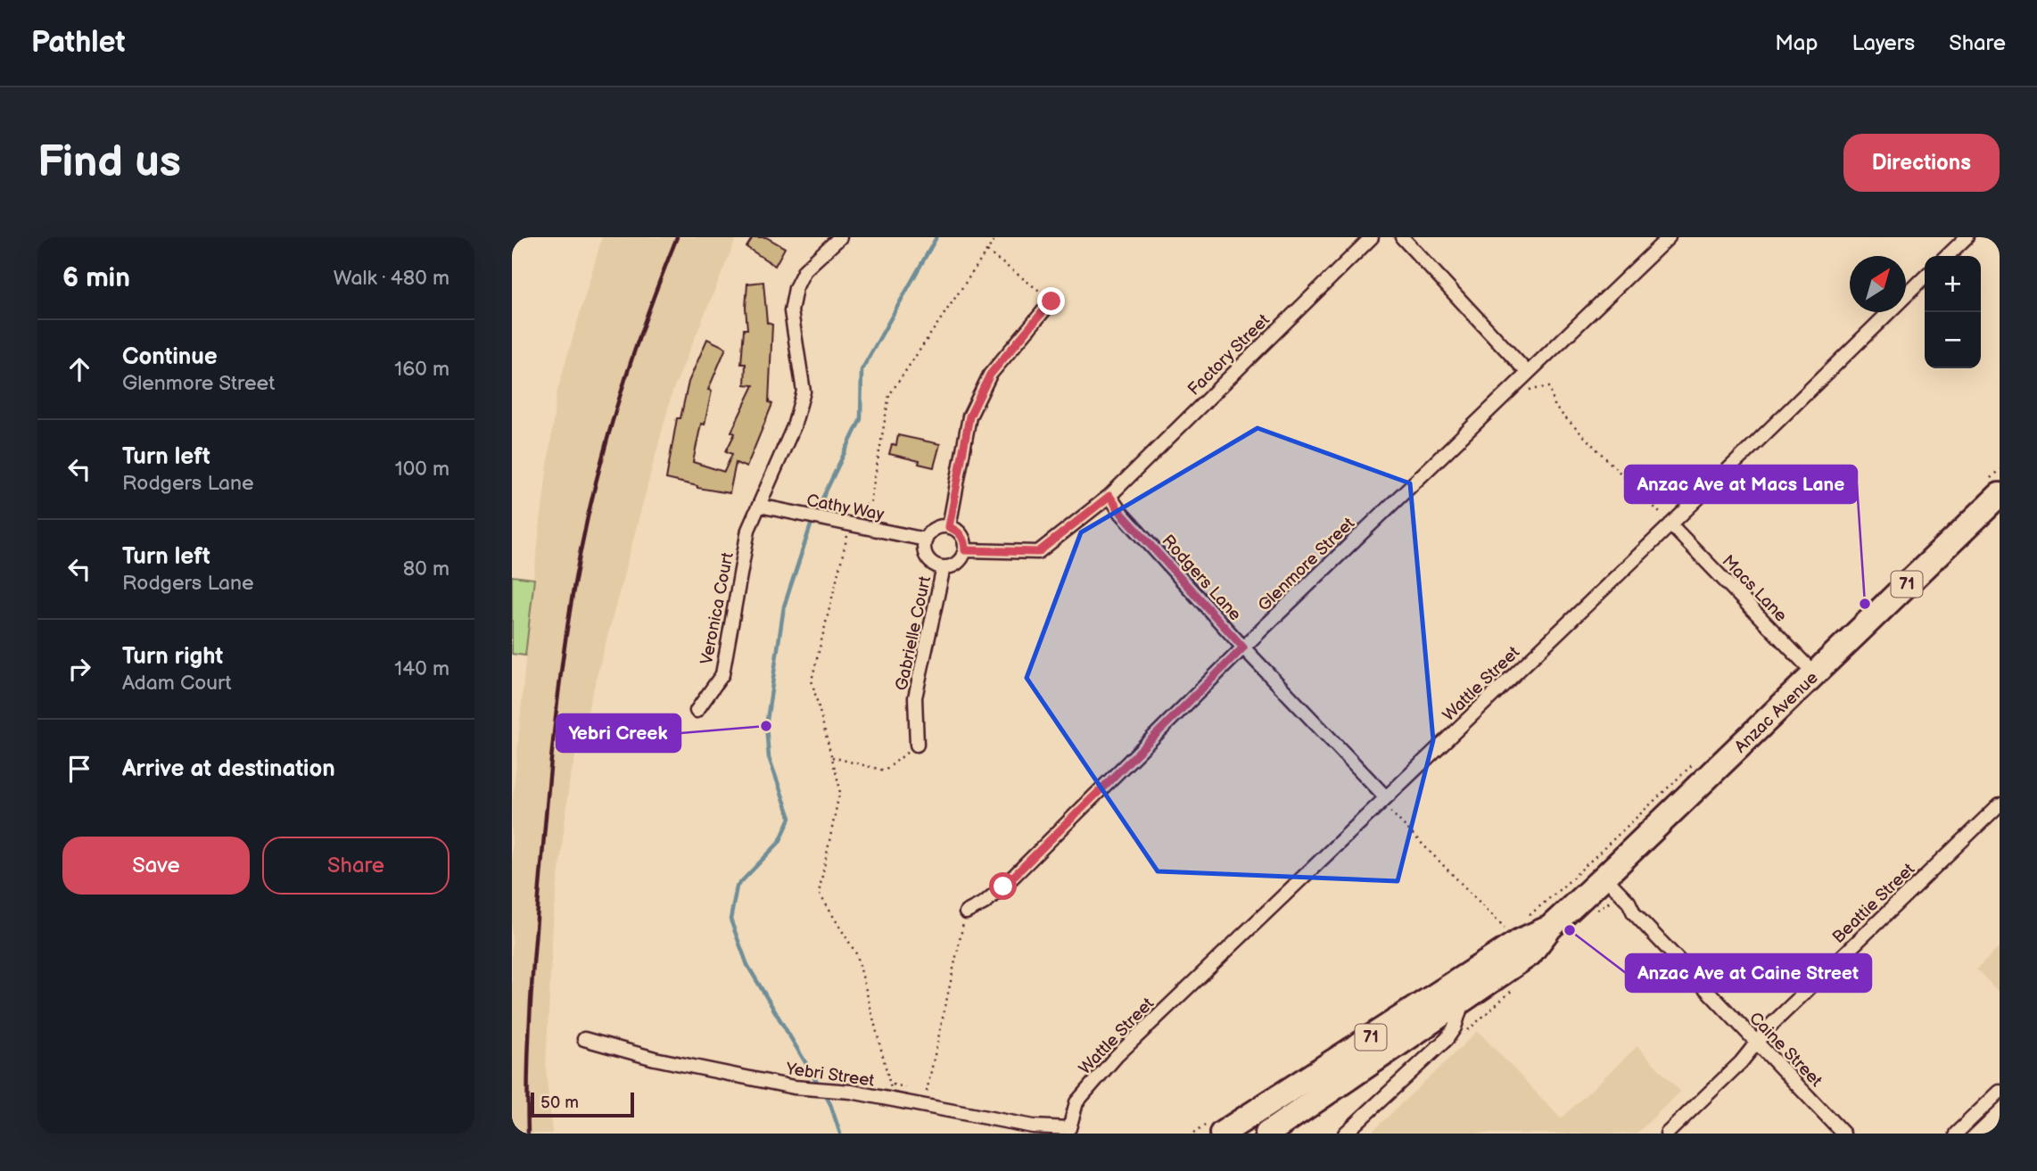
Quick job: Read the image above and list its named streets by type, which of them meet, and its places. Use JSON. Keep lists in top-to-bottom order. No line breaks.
{"streets":{"highway":["71","Anzac Avenue"],"street":["Factory Street","Cathy Way","Glenmore Street","Rodgers Lane","Macs Lane","Veronica Court","Gabrielle Court","Wattle Street","Beattie Street","Caine Street","Yebri Street"]},"crossings":[["Factory Street","Rodgers Lane"],["Cathy Way","Veronica Court"],["Cathy Way","Gabrielle Court"],["Glenmore Street","Rodgers Lane"],["Rodgers Lane","Wattle Street"],["Macs Lane","Wattle Street"],["Macs Lane","Anzac Avenue"],["Wattle Street","Yebri Street"],["Anzac Avenue","Caine Street"],["Beattie Street","Caine Street"]],"places":["Anzac Ave at Macs Lane","Yebri Creek","Anzac Ave at Caine Street"],"scale_bar":"50 m","north":"top right","page":{"header":"Pathlet","nav":["Map","Layers","Share"],"buttons":["Directions",["Save","Share"]],"title":"Find us","heading":["6 min","Walk · 480 m"],"map_buttons":["+","−"],"list":[["Continue","Glenmore Street","160 m"],["Turn left","Rodgers Lane","100 m"],["Turn left","Rodgers Lane","80 m"],["Turn right","Adam Court","140 m"],"Arrive at destination"],"scale":"50 m"}}
